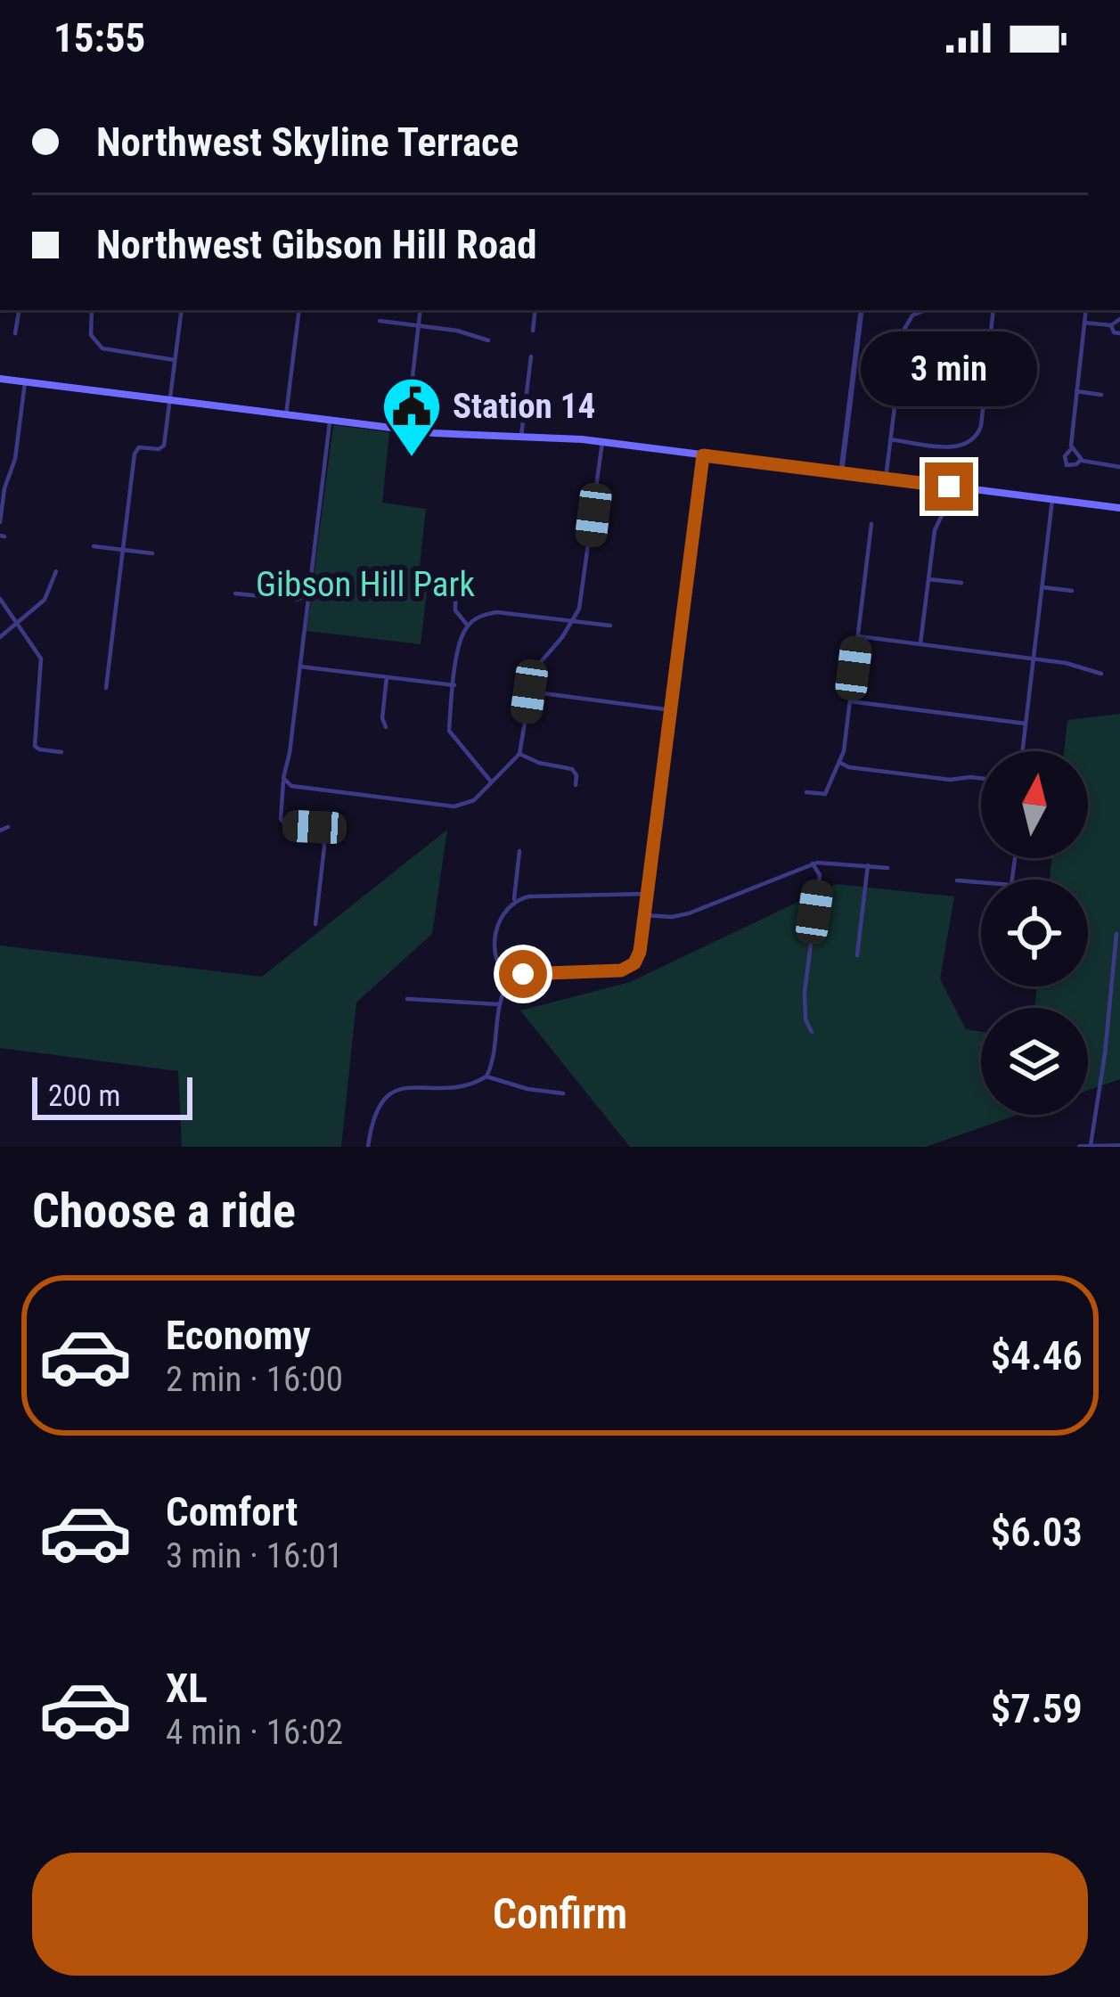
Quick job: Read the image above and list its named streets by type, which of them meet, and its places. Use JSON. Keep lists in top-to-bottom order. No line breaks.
{"parks":["Gibson Hill Park"],"places":{"public building":["Station 14"]},"scale_bar":"200 m","north":"top","page":{"status":"15:55","banner":["Northwest Skyline Terrace","Northwest Gibson Hill Road"],"bubble":"3 min","scale":"200 m","heading":"Choose a ride","list":[{"name":"Economy","note":"2 min · 16:00","value":"$4.46"},{"name":"Comfort","note":"3 min · 16:01","value":"$6.03"},{"name":"XL","note":"4 min · 16:02","value":"$7.59"}],"buttons":"Confirm"}}
